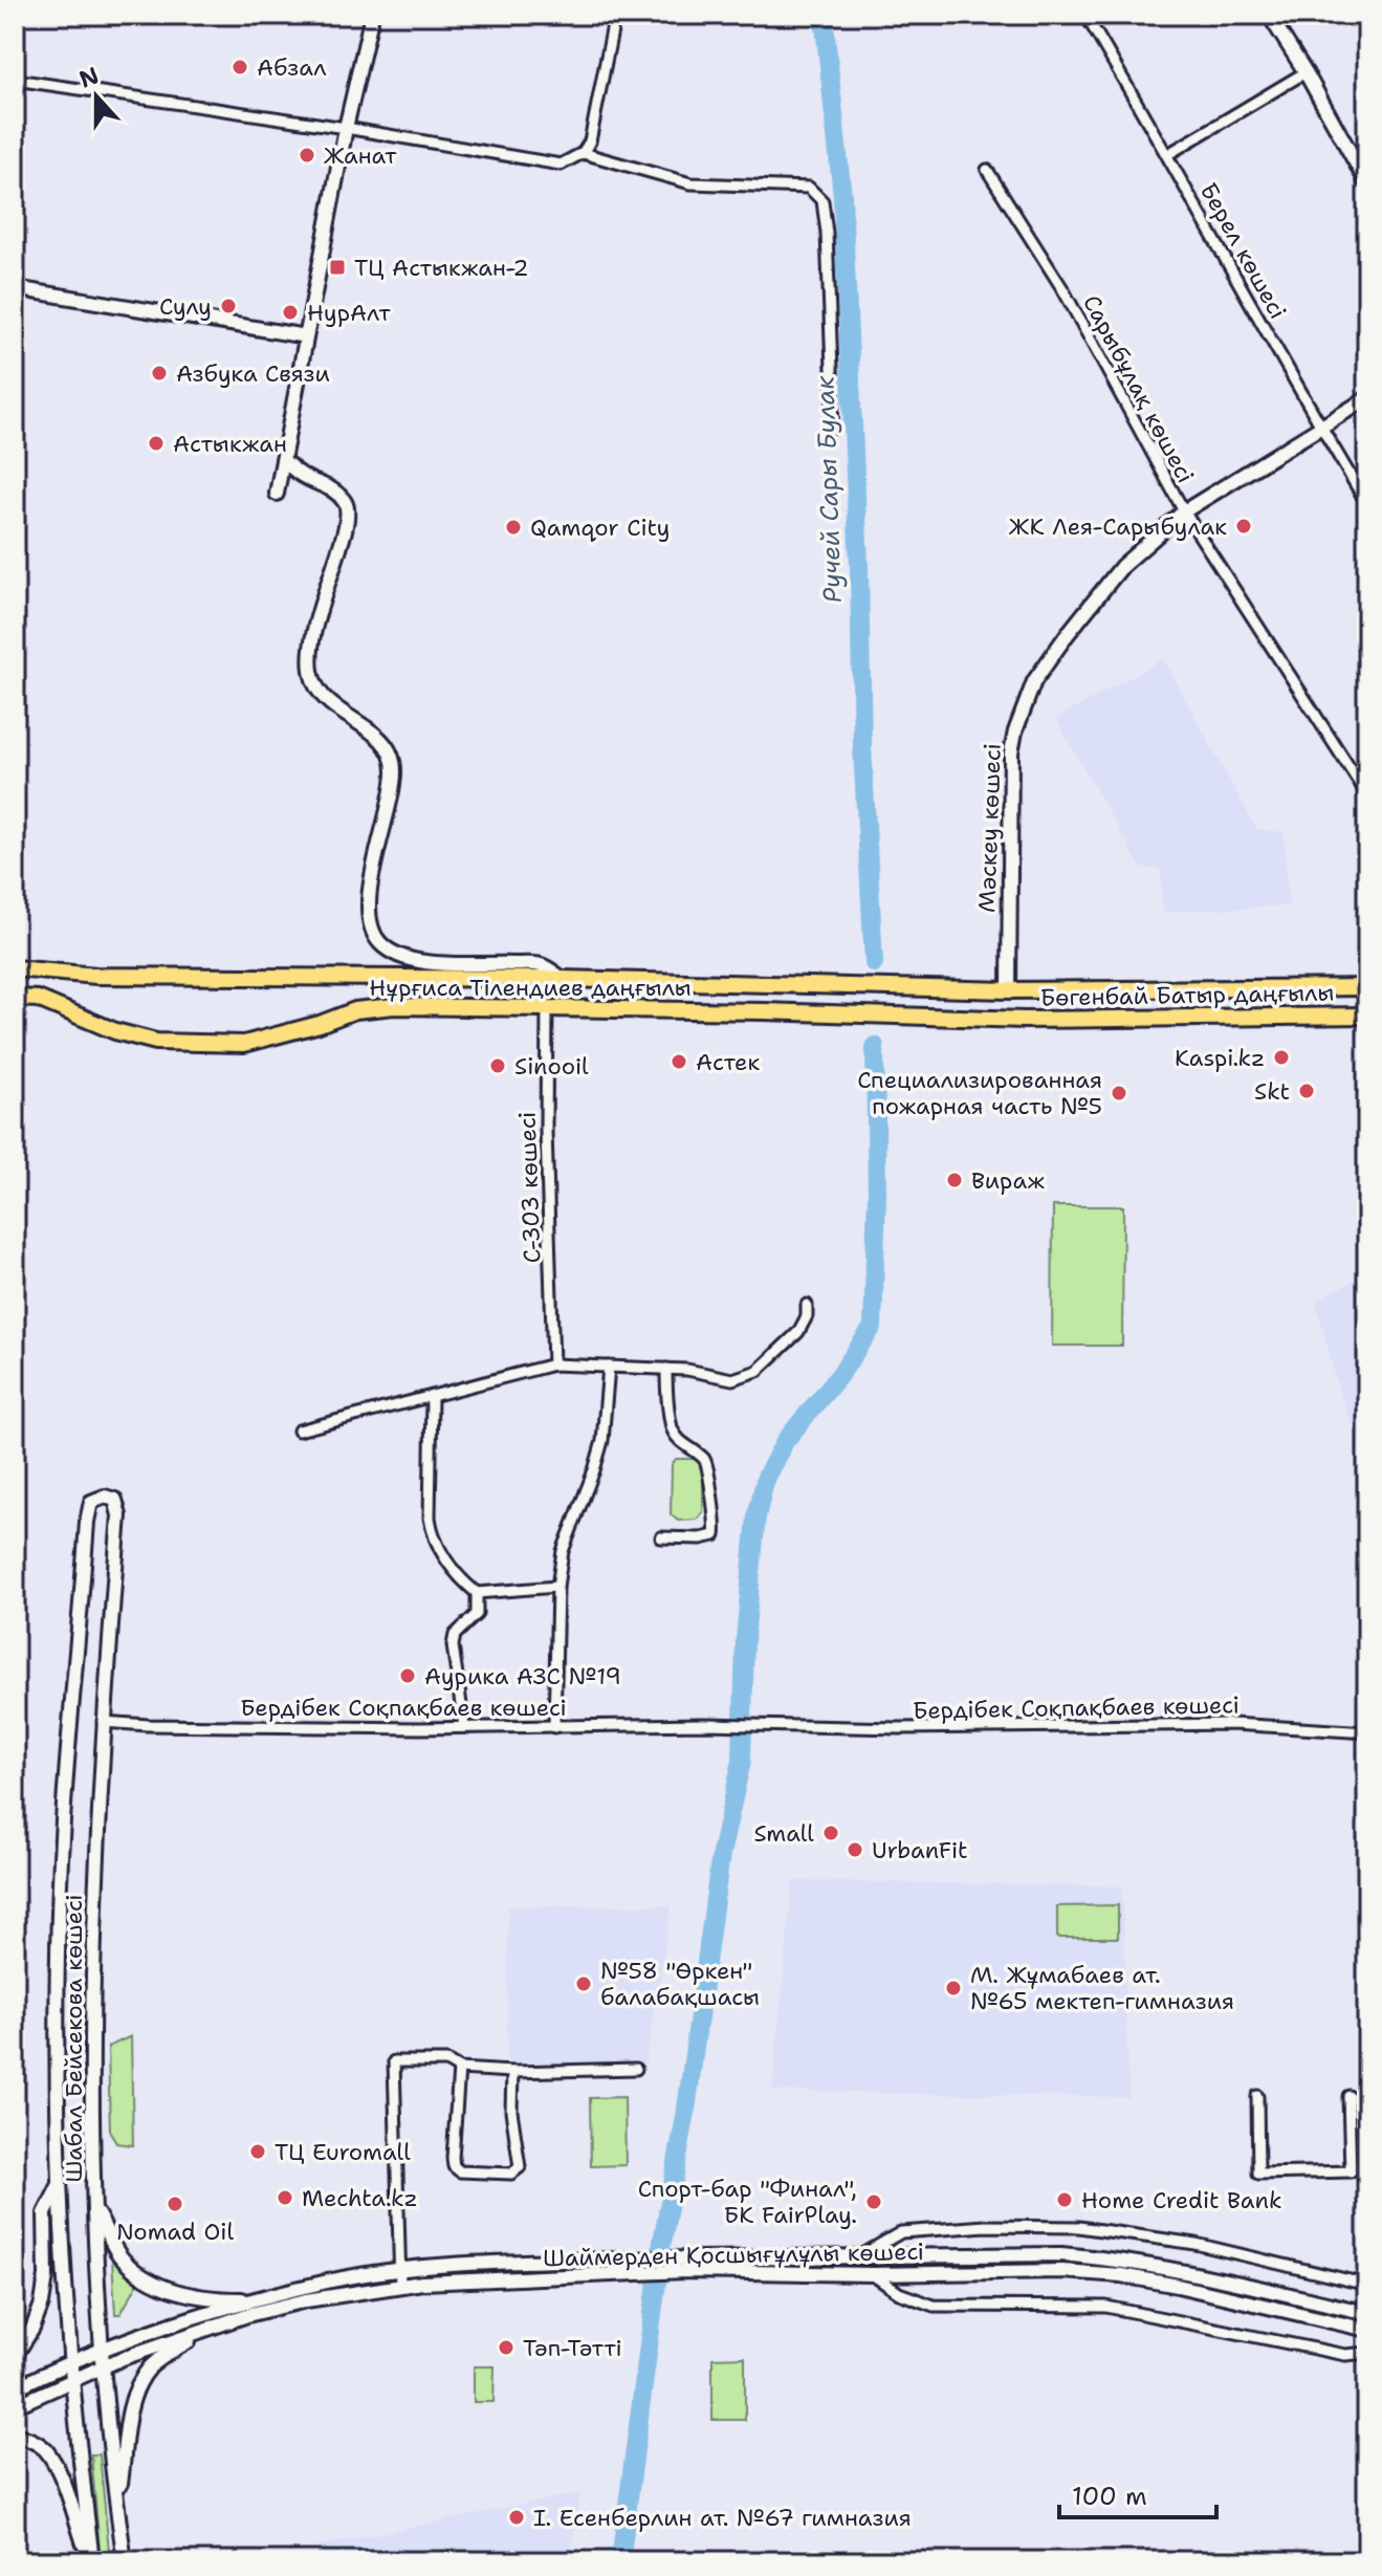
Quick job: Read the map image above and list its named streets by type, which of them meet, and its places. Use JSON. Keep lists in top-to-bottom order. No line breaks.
{"streets":{"main road":["Мәскеу көшесі","Нұрғиса Тілендиев даңғылы","Бөгенбай Батыр даңғылы","Шабал Бейсекова көшесі","Шаймерден Қосшығұлұлы көшесі"],"street":["Берел көшесі","Сарыбұлақ көшесі","С-303 көшесі","Бердібек Соқпақбаев көшесі"]},"crossings":[["Берел көшесі","Мәскеу көшесі"],["Сарыбұлақ көшесі","Мәскеу көшесі"],["Мәскеу көшесі","Нұрғиса Тілендиев даңғылы"],["Мәскеу көшесі","Бөгенбай Батыр даңғылы"],["Нұрғиса Тілендиев даңғылы","Бөгенбай Батыр даңғылы"],["Нұрғиса Тілендиев даңғылы","С-303 көшесі"],["Бердібек Соқпақбаев көшесі","Шабал Бейсекова көшесі"],["Шабал Бейсекова көшесі","Шаймерден Қосшығұлұлы көшесі"]],"water":["Ручей Сары Булак"],"places":{"other":["Абзал","Жанат","Сулу","НурАлт","Азбука Связи","Астыкжан","ЖК Лея-Сарыбулак","Qamqor City","Kaspi.kz","Астек","Sinooil","Skt","Специализированная пожарная часть №5","Вираж","Аурика АЗС №19","Small","UrbanFit","№58 \"Өркен\" балабақшасы","М. Жұмабаев ат. №65 мектеп-гимназия","ТЦ Euromall","Mechta.kz","Home Credit Bank","Спорт-бар \"Финал\", БК FairPlay.","Nomad Oil","Тәп-Тәтті","І. Есенберлин ат. №67 гимназия"],"transit":["ТЦ Астыкжан-2"]},"scale_bar":"100 m","north":"top"}
